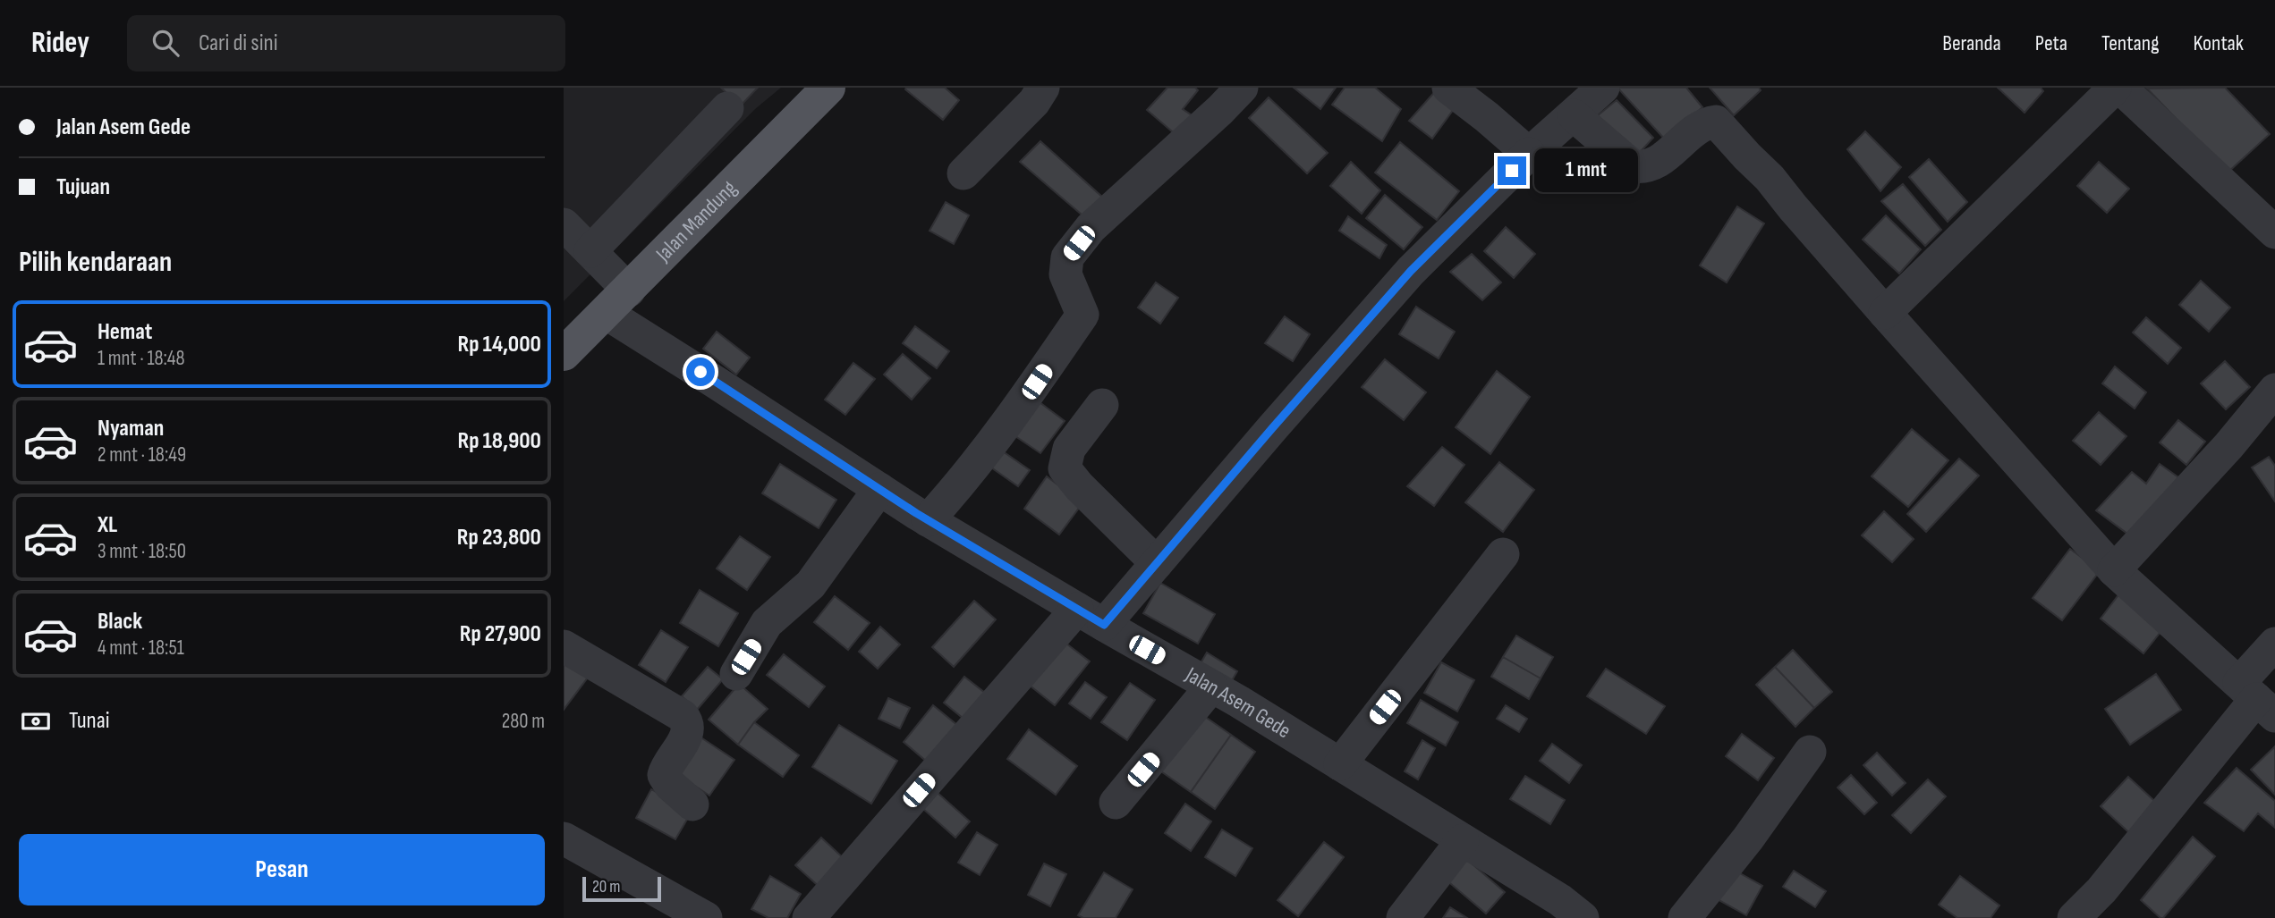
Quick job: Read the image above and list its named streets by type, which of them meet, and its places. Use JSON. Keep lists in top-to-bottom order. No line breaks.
{"streets":{"main road":["Jalan Mandung"],"street":["Jalan Asem Gede"]},"crossings":[["Jalan Mandung","Jalan Asem Gede"]],"scale_bar":"20 m","page":{"header":"Ridey","search":"Cari di sini","nav":["Beranda","Peta","Tentang","Kontak"],"banner":["Jalan Asem Gede","Tujuan"],"bubble":"1 mnt","heading":"Pilih kendaraan","list":[{"name":"Hemat","note":"1 mnt · 18:48","value":"Rp 14,000"},{"name":"Nyaman","note":"2 mnt · 18:49","value":"Rp 18,900"},{"name":"XL","note":"3 mnt · 18:50","value":"Rp 23,800"},{"name":"Black","note":"4 mnt · 18:51","value":"Rp 27,900"}],"pay":["Tunai","280 m"],"buttons":"Pesan","scale":"20 m"}}
